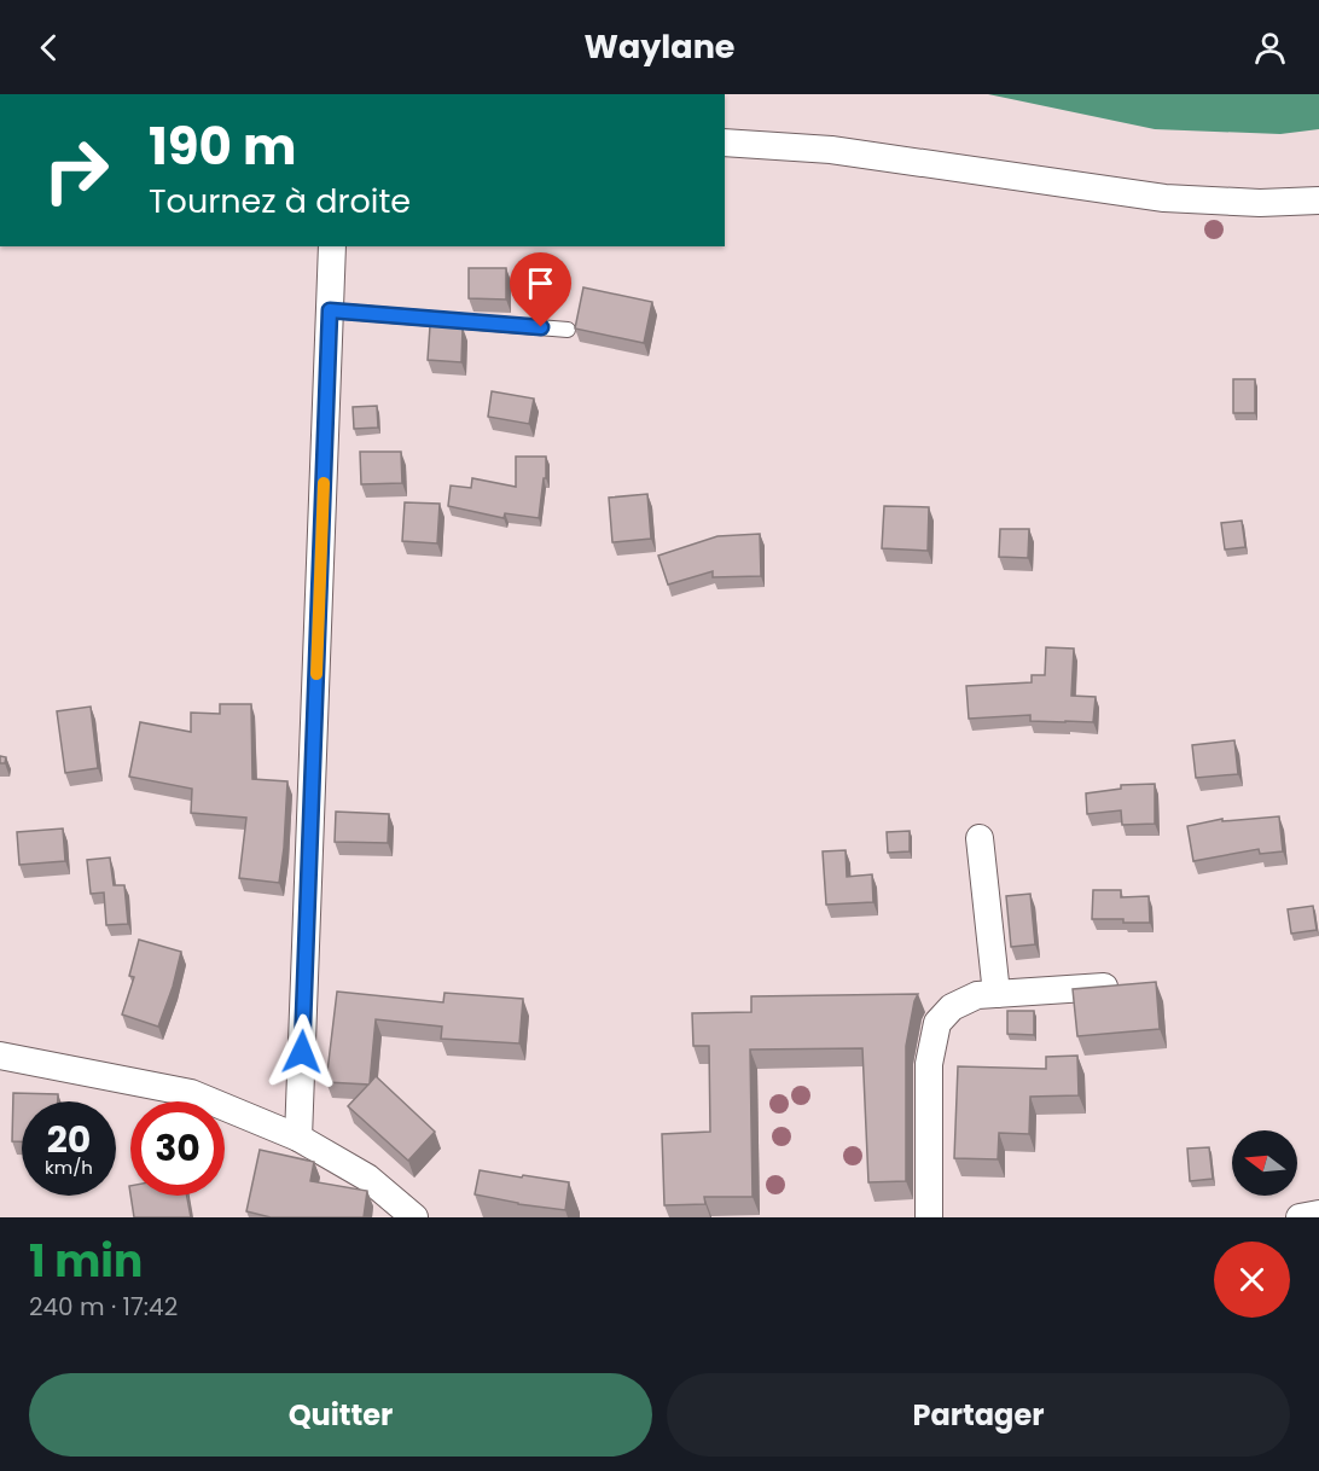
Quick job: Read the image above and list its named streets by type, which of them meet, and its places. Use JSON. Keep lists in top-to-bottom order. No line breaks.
{"north":"left","page":{"header":"Waylane","turn":["190 m","Tournez à droite"],"speed":"20 km/h","limit":"30","heading":["1 min","240 m · 17:42"],"buttons":["Quitter","Partager"]}}
